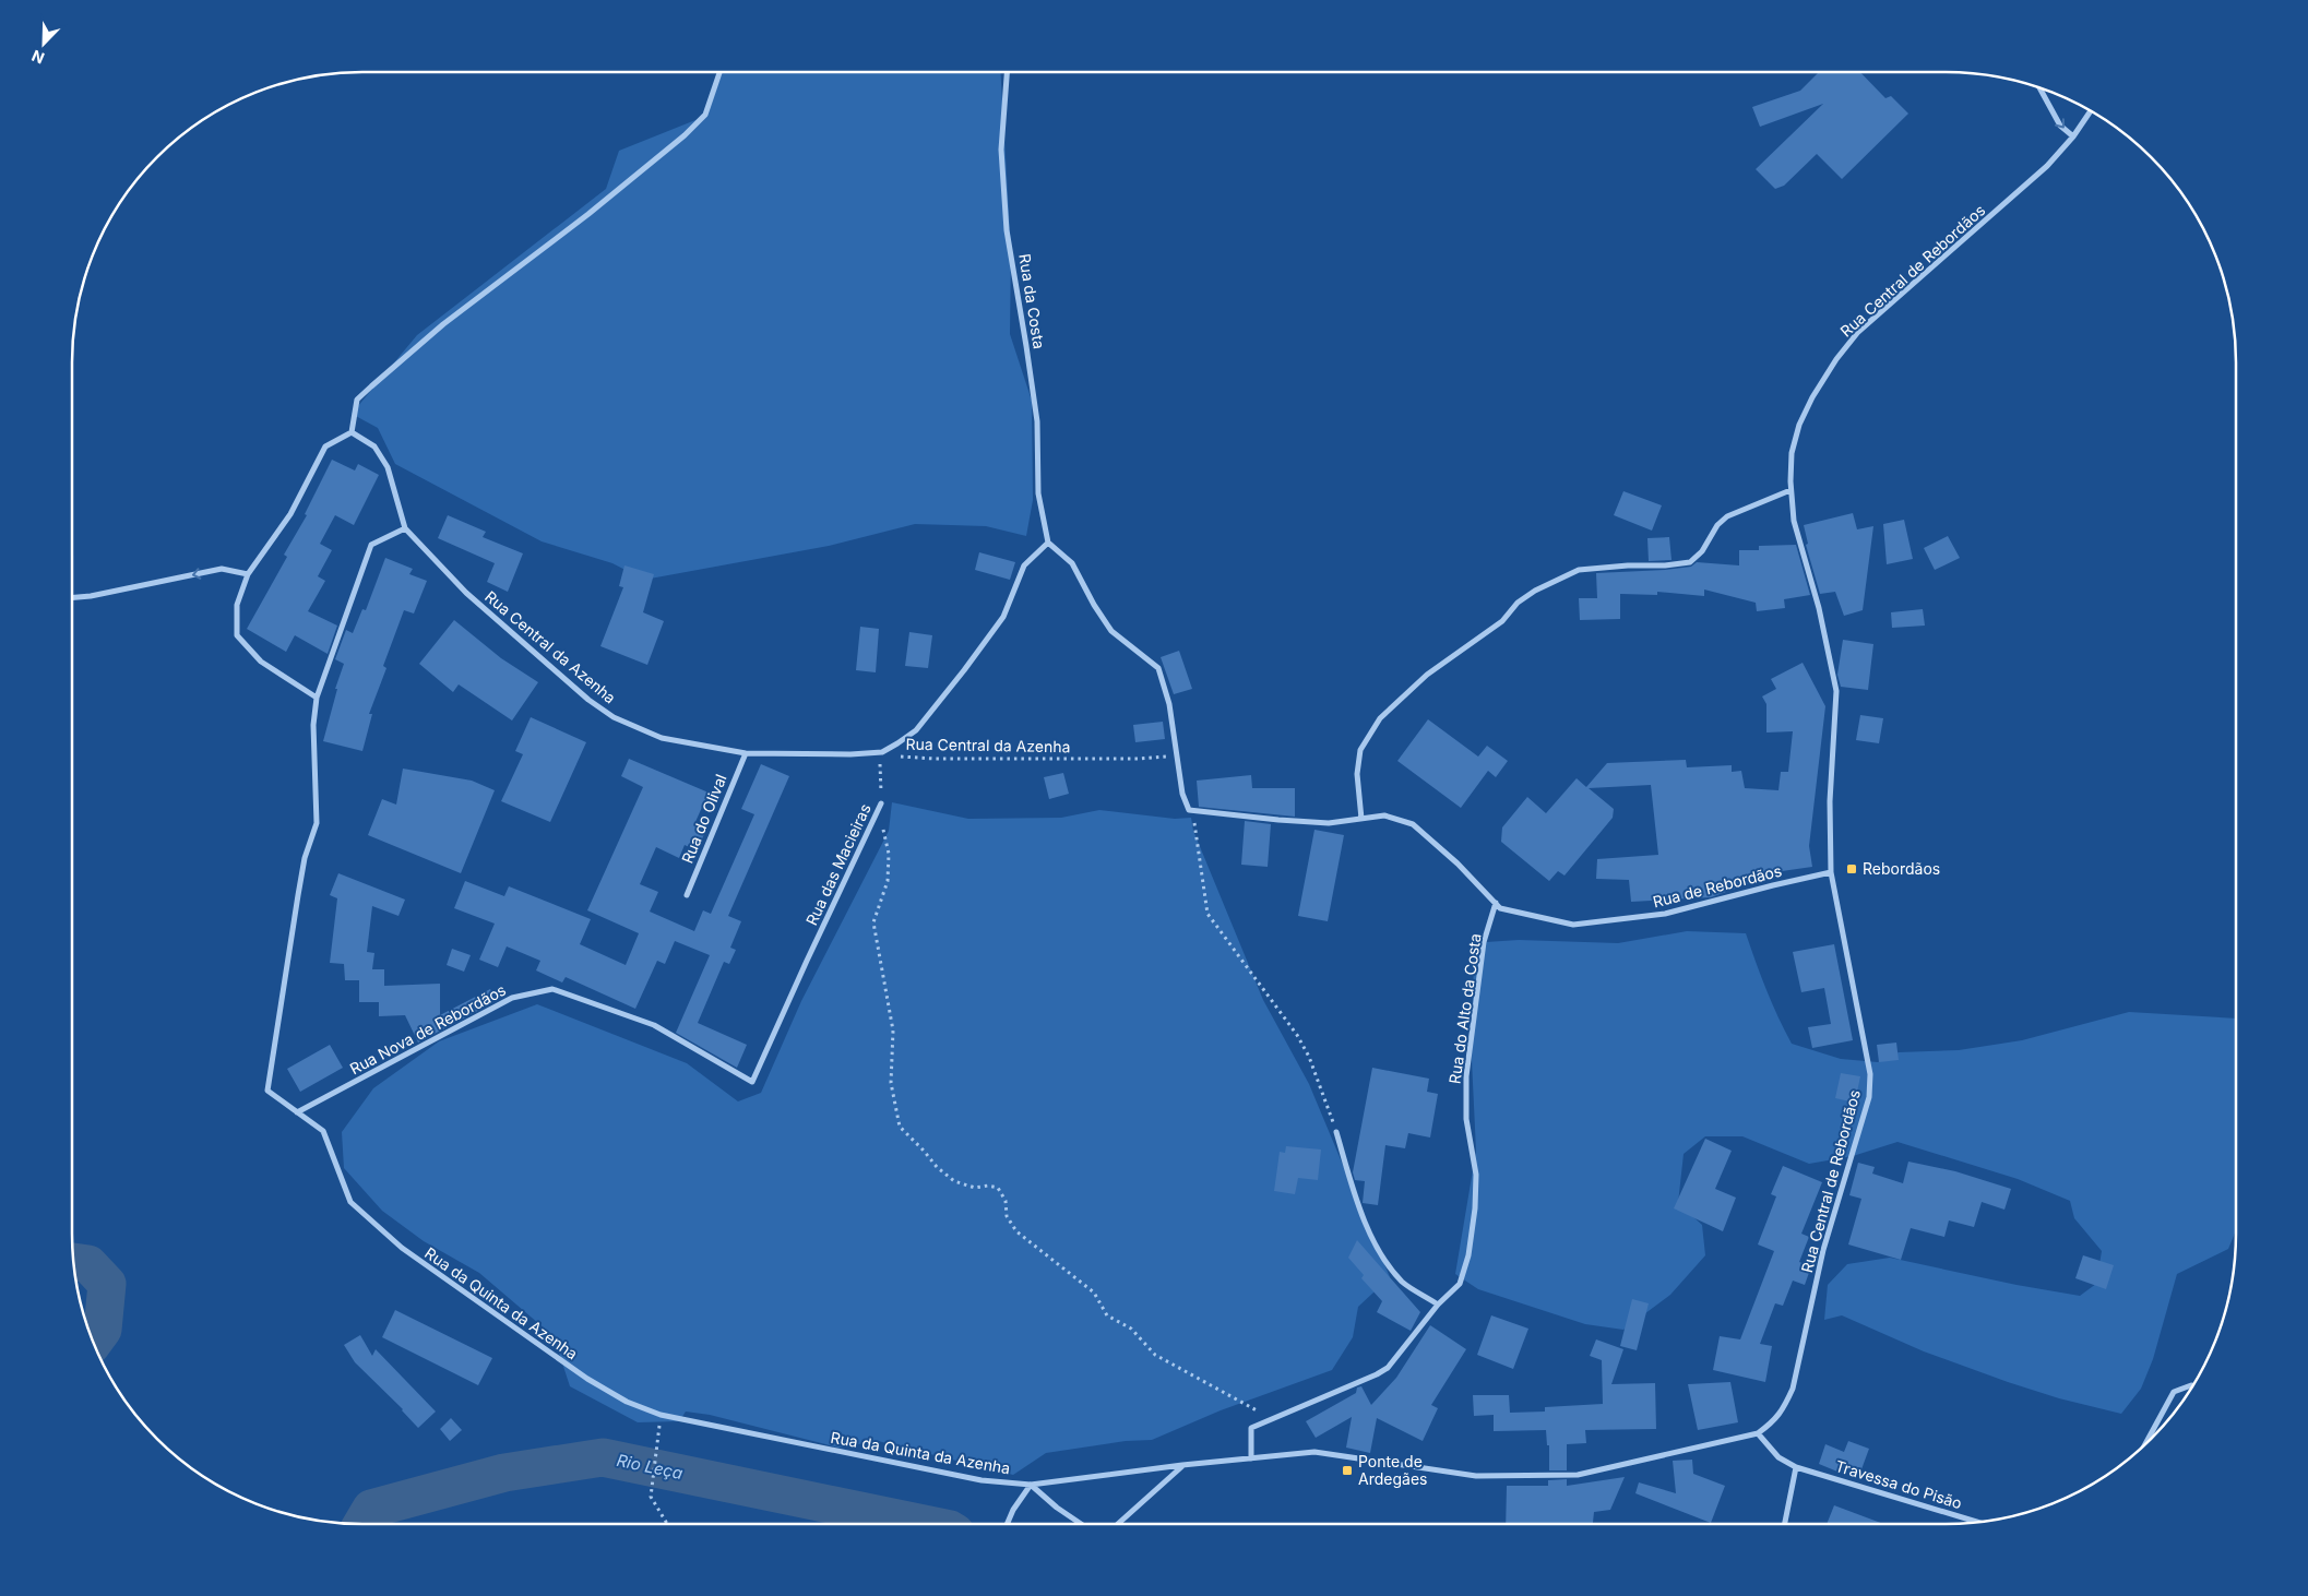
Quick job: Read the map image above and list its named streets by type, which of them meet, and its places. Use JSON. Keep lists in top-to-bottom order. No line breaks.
{"streets":{"street":["Rua Central de Rebordãos","Rua da Costa","Rua Central da Azenha","Rua do Olival","Rua das Macieiras","Rua de Rebordãos","Rua do Alto da Costa","Rua Nova de Rebordãos","Rua da Quinta da Azenha","Travessa do Pisão"]},"crossings":[["Rua Central de Rebordãos","Rua de Rebordãos"],["Rua Central de Rebordãos","Rua do Alto da Costa"],["Rua Central de Rebordãos","Rua da Quinta da Azenha"],["Rua Central de Rebordãos","Travessa do Pisão"],["Rua Central da Azenha","Rua do Olival"],["Rua Central da Azenha","Rua das Macieiras"],["Rua das Macieiras","Rua Nova de Rebordãos"],["Rua de Rebordãos","Rua do Alto da Costa"],["Rua Nova de Rebordãos","Rua da Quinta da Azenha"]],"water":["Rio Leça"],"places":{"transit":["Rebordãos","Ponte de Ardegães"]},"north":"bottom left"}
